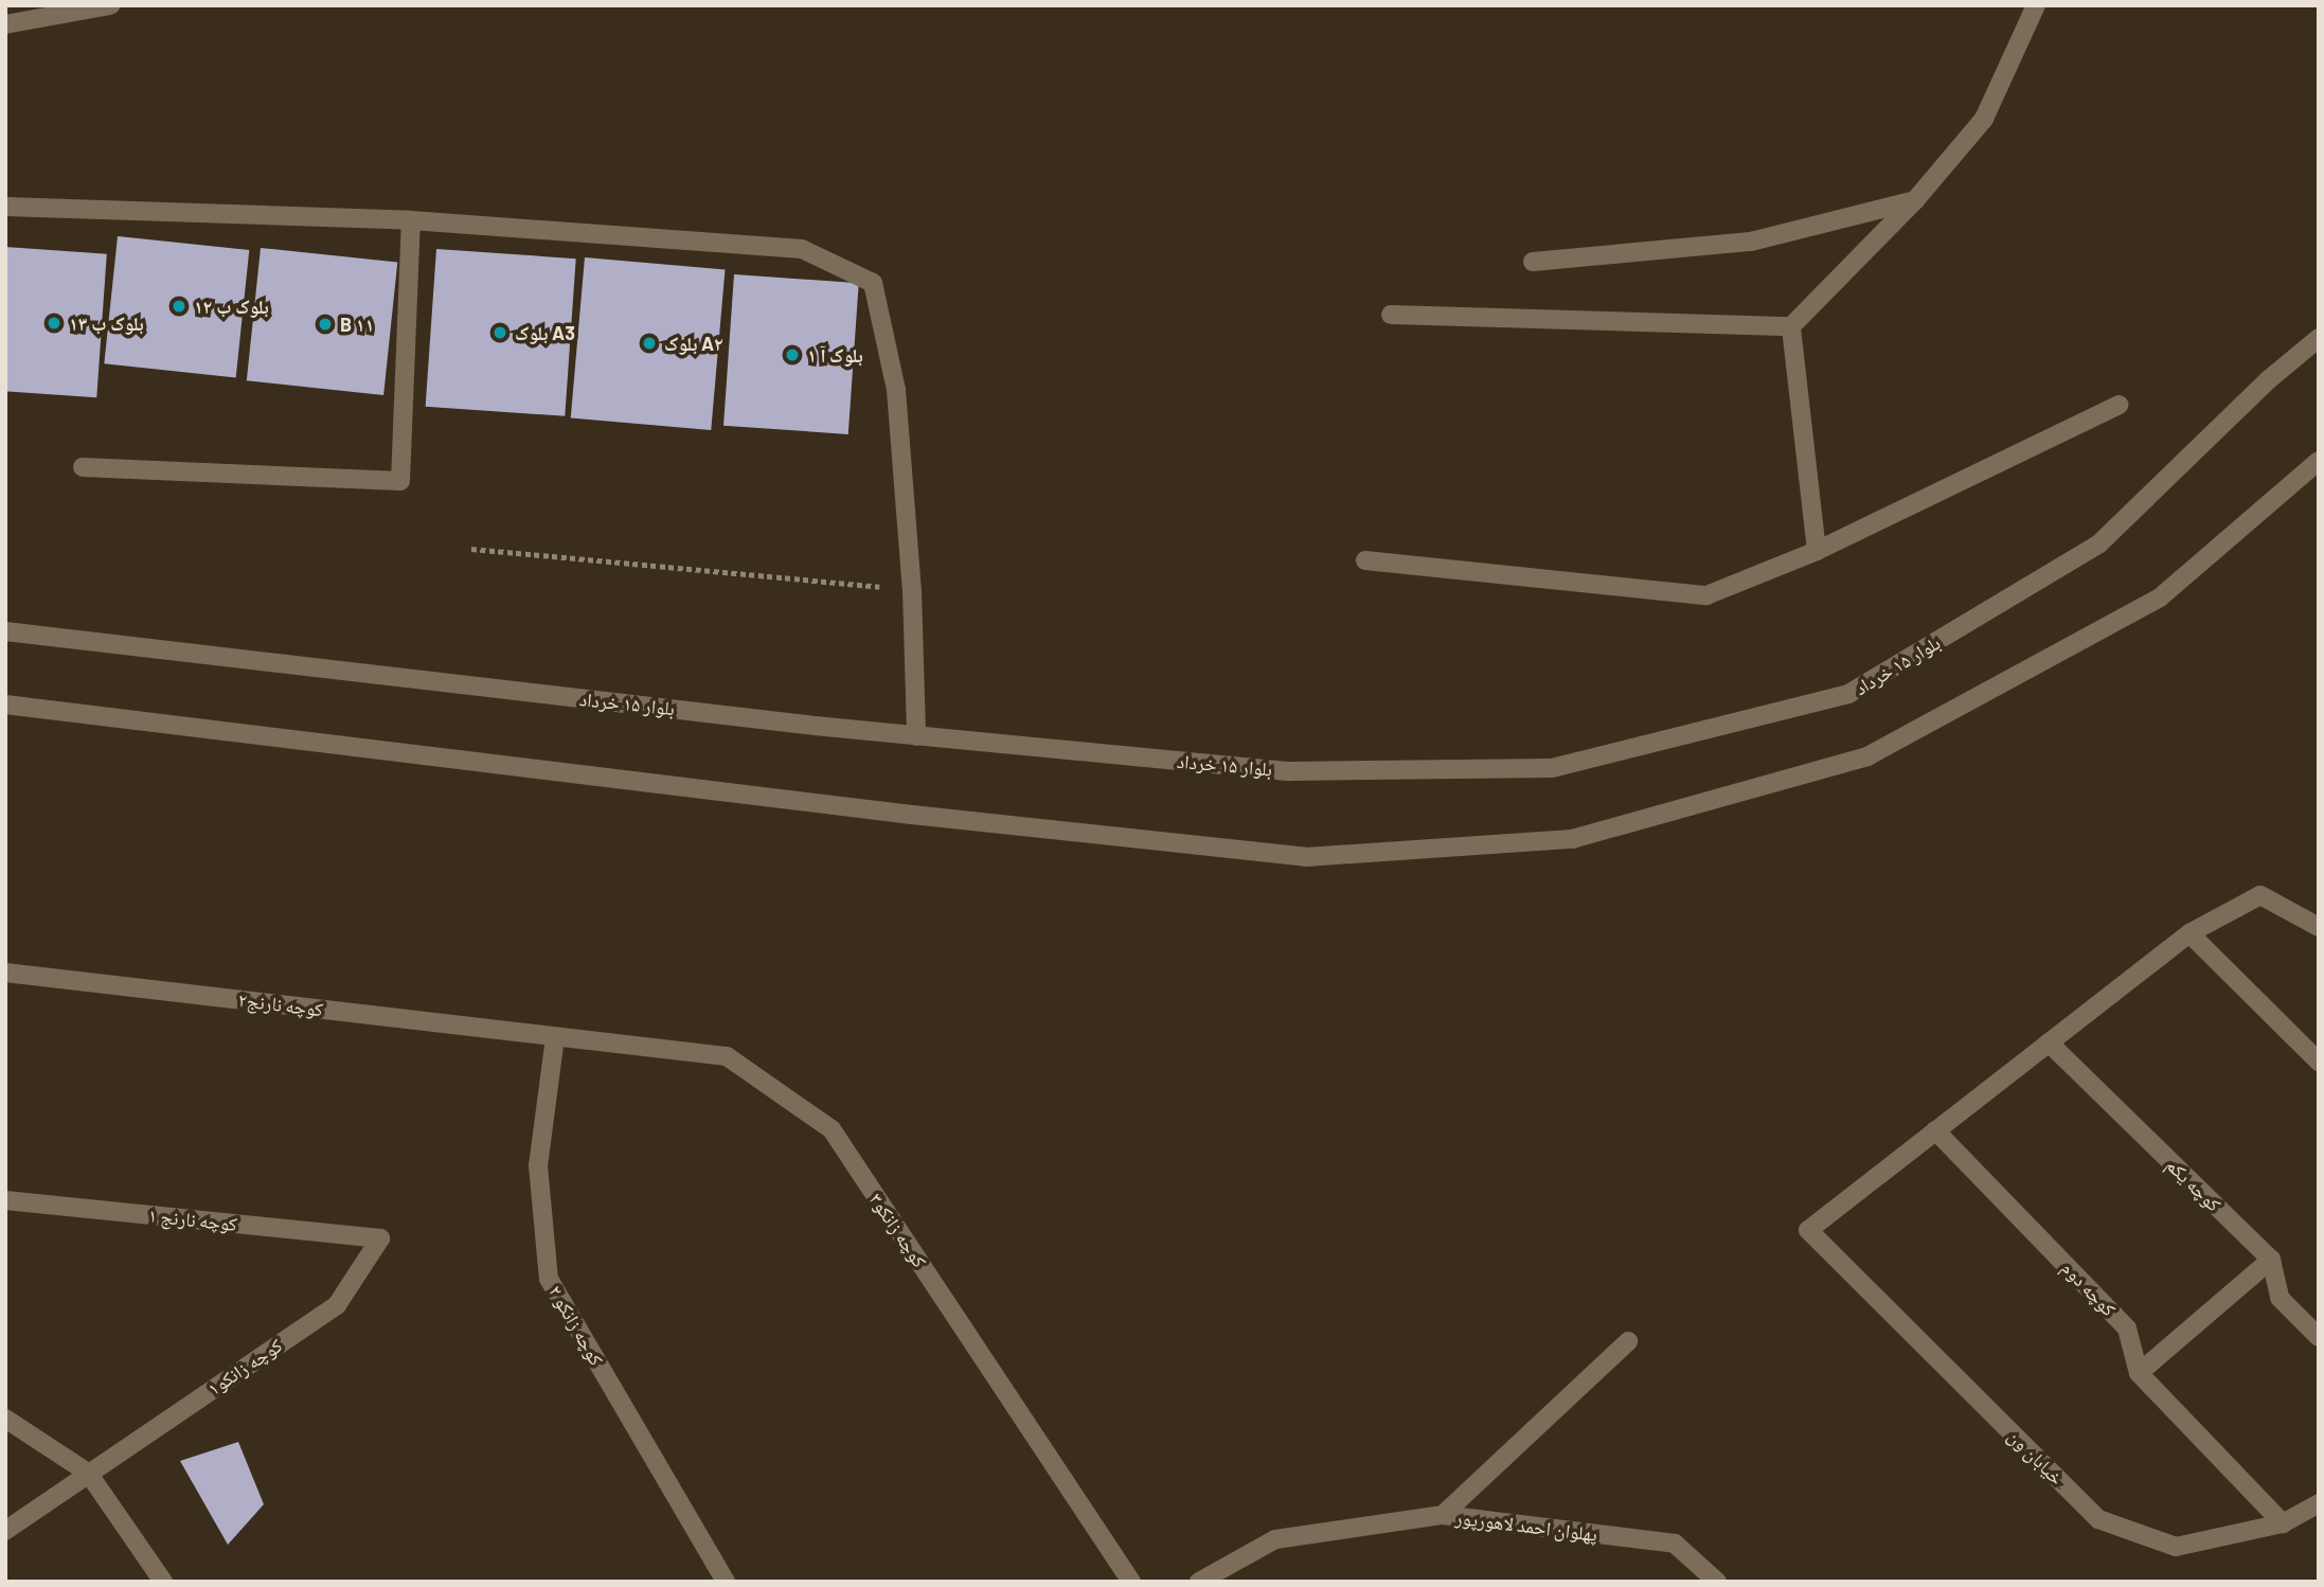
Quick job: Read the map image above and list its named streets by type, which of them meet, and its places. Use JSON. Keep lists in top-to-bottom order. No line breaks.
{"streets":{"street":["بلوار ۱۵ خرداد","کوچه نارنج۲","کوچه یکم","کوچه نارنج ۱","کوچه زانکو۳","کوچه دوم","کوچه زانکو ۲","کوچه زانکو۱","خیابان ون","پهلوان احمد لاهورپور"]},"crossings":[["کوچه نارنج۲","کوچه زانکو۳"],["کوچه نارنج۲","کوچه زانکو ۲"],["کوچه نارنج ۱","کوچه زانکو۱"],["کوچه زانکو۳","کوچه زانکو ۲"],["کوچه دوم","خیابان ون"]],"places":["بلوک ب ۱۲","بلوک ب ۱۳","B ۱۱","بلوک A3","بلوک A۲","بلوک آ ۱"]}
